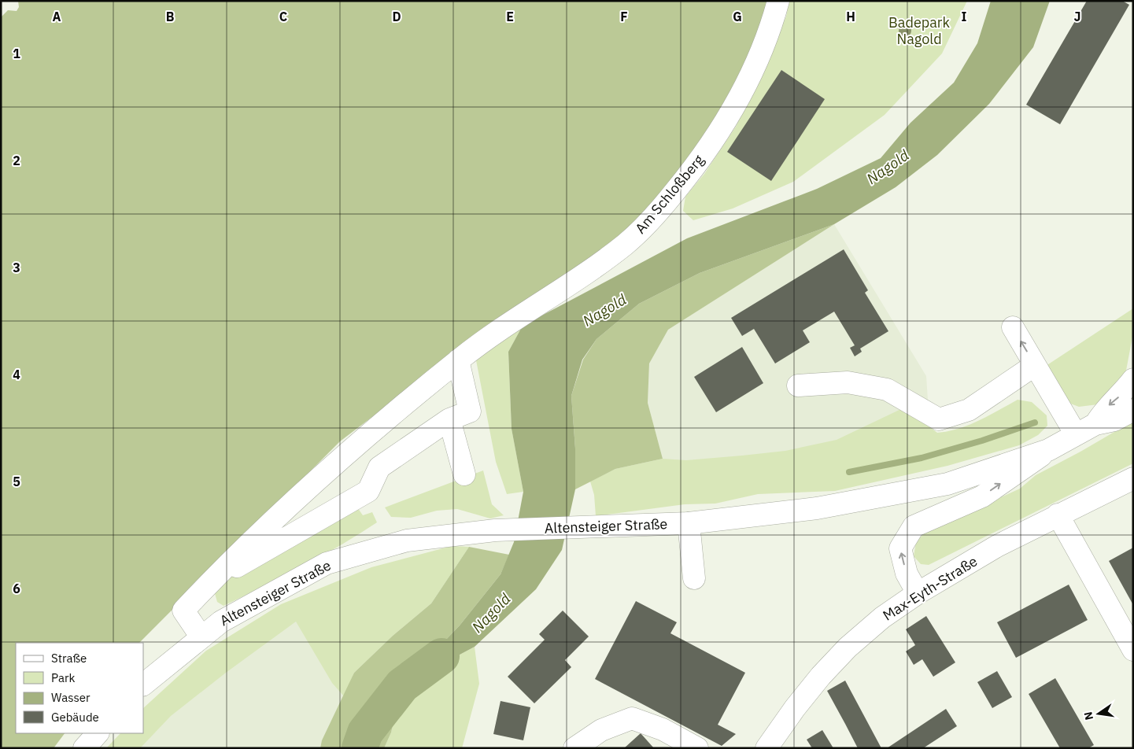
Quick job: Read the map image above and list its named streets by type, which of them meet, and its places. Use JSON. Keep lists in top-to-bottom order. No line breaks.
{"streets":{"main road":["Am Schloßberg","Altensteiger Straße","Max-Eyth-Straße"]},"water":["Nagold"],"parks":["Badepark Nagold"],"legend":["Straße","Park","Wasser","Gebäude"],"north":"left","grid":{"columns":["A","B","C","D","E","F","G","H","I","J"],"rows":["1","2","3","4","5","6"]}}
